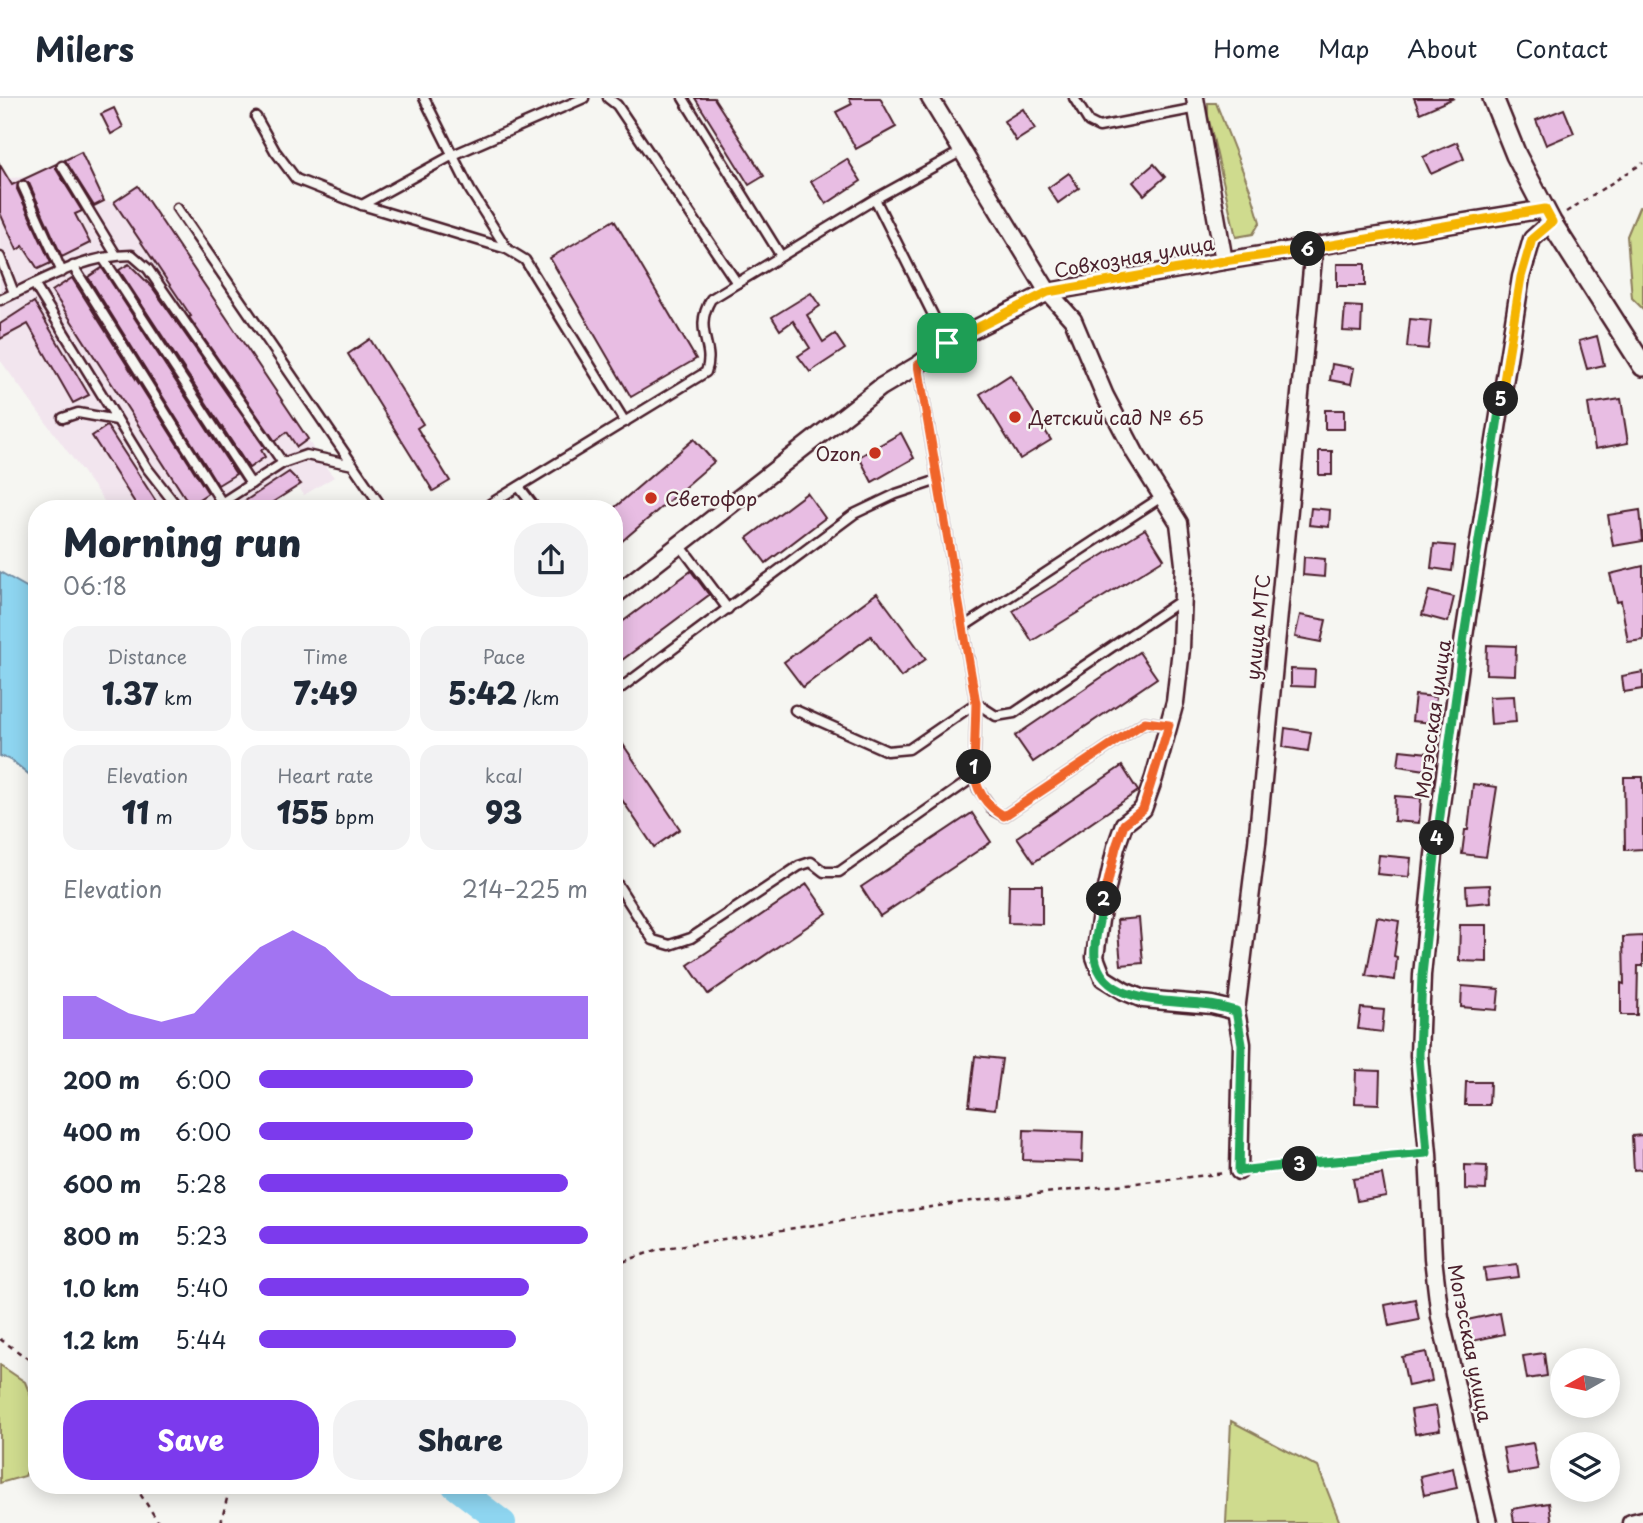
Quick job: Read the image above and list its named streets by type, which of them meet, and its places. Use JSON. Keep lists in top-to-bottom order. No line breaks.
{"streets":{"street":["Совхозная улица","улица МТС","Могэсская улица"]},"crossings":[["Совхозная улица","улица МТС"],["Совхозная улица","Могэсская улица"]],"places":["Детский сад № 65","Ozon","Светофор"],"north":"left","page":{"header":"Milers","nav":["Home","Map","About","Contact"],"pins":["6","5","1","4","2","3"],"heading":["Morning run","06:18"],"stats":[["Distance","1.37 km"],["Time","7:49"],["Pace","5:42 /km"],["Elevation","11 m"],["Heart rate","155 bpm"],["kcal","93"]],"chart":["Elevation","214–225 m"],"list":[{"name":"200 m","note":"6:00"},{"name":"400 m","note":"6:00"},{"name":"600 m","note":"5:28"},{"name":"800 m","note":"5:23"},{"name":"1.0 km","note":"5:40"},{"name":"1.2 km","note":"5:44"}],"buttons":["Save","Share"]}}
